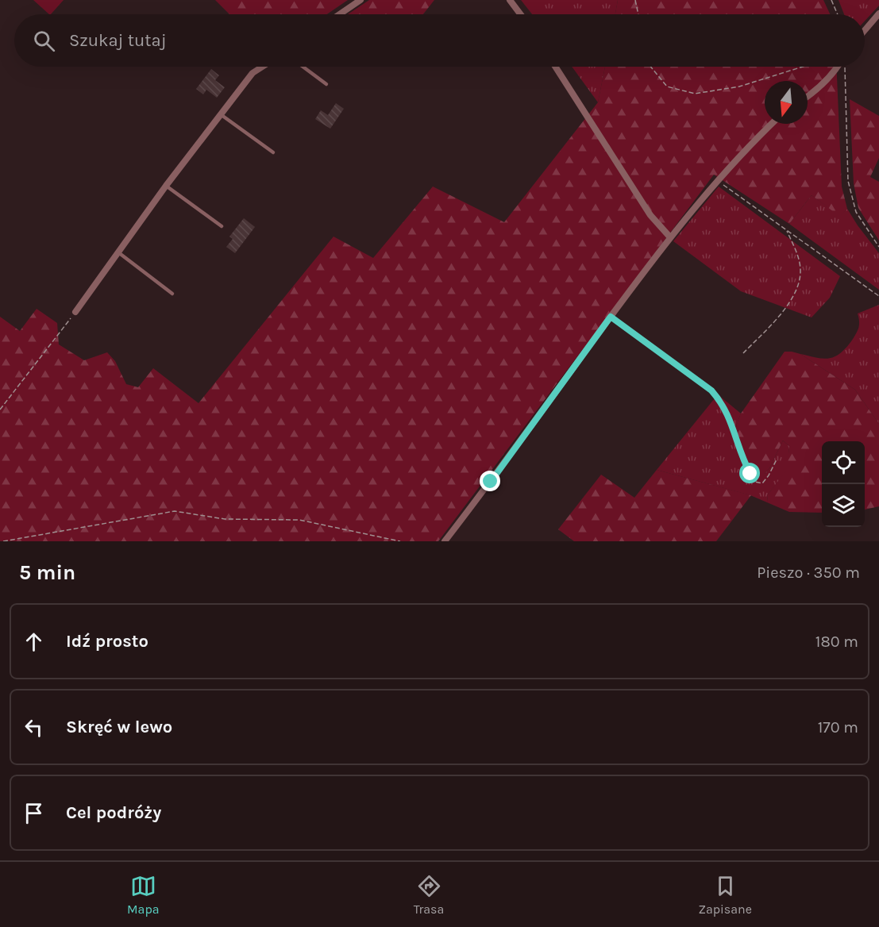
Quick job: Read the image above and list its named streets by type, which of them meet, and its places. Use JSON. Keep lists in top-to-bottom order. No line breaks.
{"north":"bottom","page":{"search":"Szukaj tutaj","heading":["5 min","Pieszo · 350 m"],"list":[["Idź prosto","180 m"],["Skręć w lewo","170 m"],"Cel podróży"],"nav":["Mapa","Trasa","Zapisane"]}}
